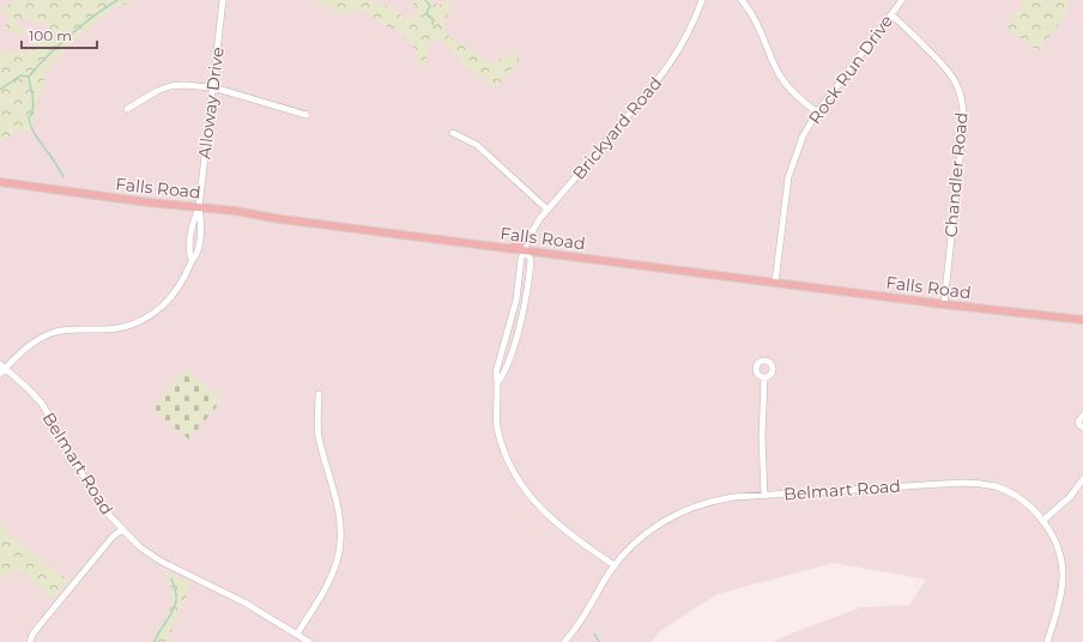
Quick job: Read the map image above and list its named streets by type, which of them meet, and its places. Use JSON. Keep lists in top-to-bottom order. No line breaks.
{"streets":{"main road":["Falls Road"],"street":["Rock Run Drive","Alloway Drive","Brickyard Road","Chandler Road","Belmart Road"]},"crossings":[["Rock Run Drive","Chandler Road"],["Rock Run Drive","Falls Road"],["Alloway Drive","Falls Road"],["Alloway Drive","Belmart Road"],["Brickyard Road","Falls Road"],["Brickyard Road","Belmart Road"],["Chandler Road","Falls Road"]],"scale_bar":"100 m"}
